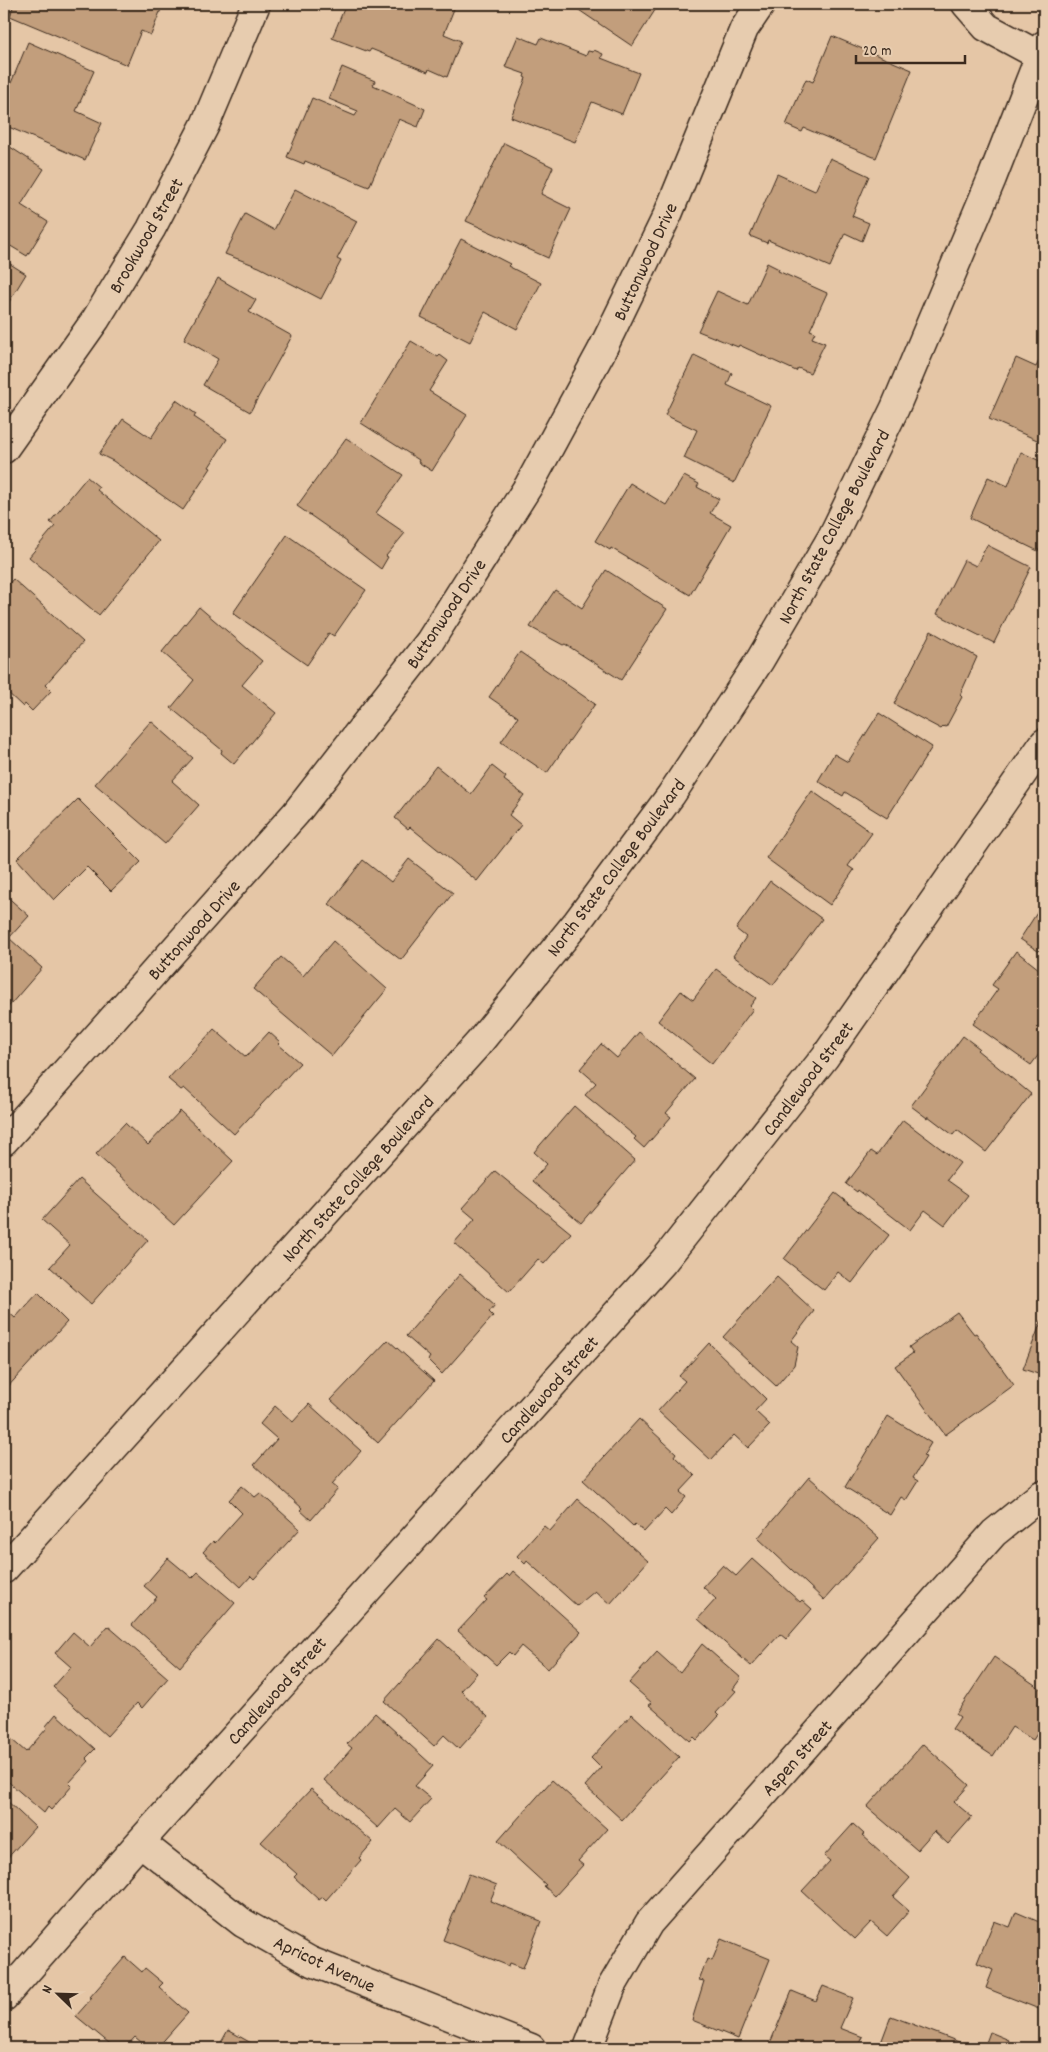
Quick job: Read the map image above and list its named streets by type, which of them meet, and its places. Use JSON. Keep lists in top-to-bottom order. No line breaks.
{"streets":{"street":["Brookwood Street","Buttonwood Drive","North State College Boulevard","Candlewood Street","Aspen Street","Apricot Avenue"]},"crossings":[["Candlewood Street","Apricot Avenue"]],"scale_bar":"20 m","north":"top left"}
